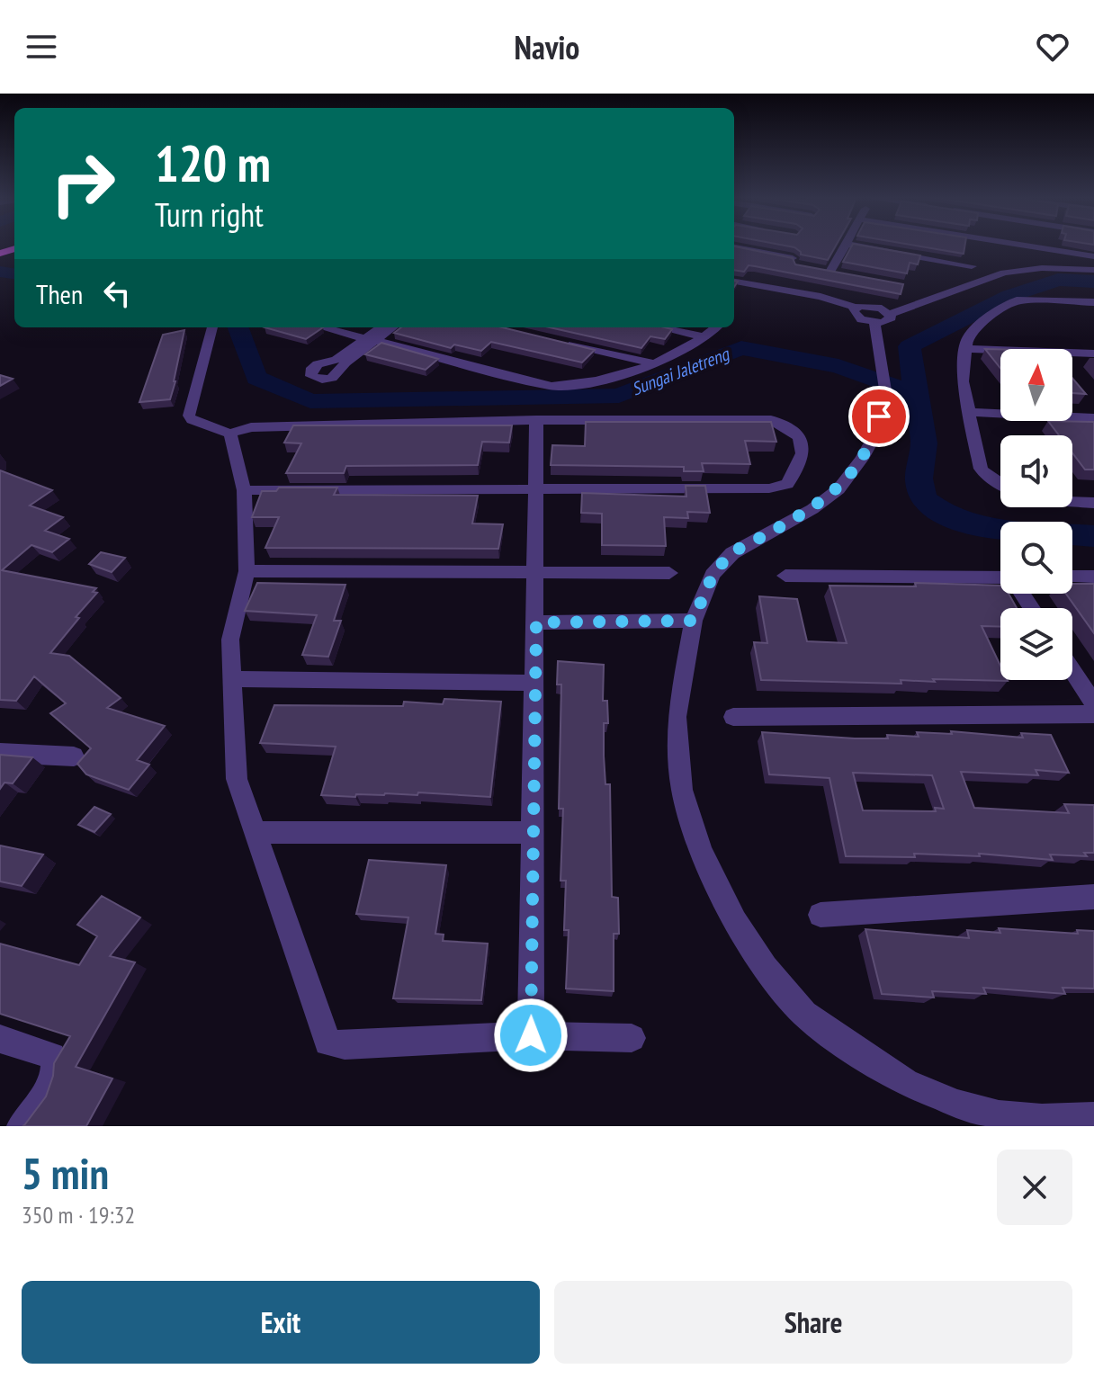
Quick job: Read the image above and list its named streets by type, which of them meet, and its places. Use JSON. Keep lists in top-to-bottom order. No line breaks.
{"water":["Sungai Jaletreng"],"north":"top","page":{"header":"Navio","turn":["120 m","Turn right"],"then":"Then","heading":["5 min","350 m · 19:32"],"buttons":["Exit","Share"]}}
